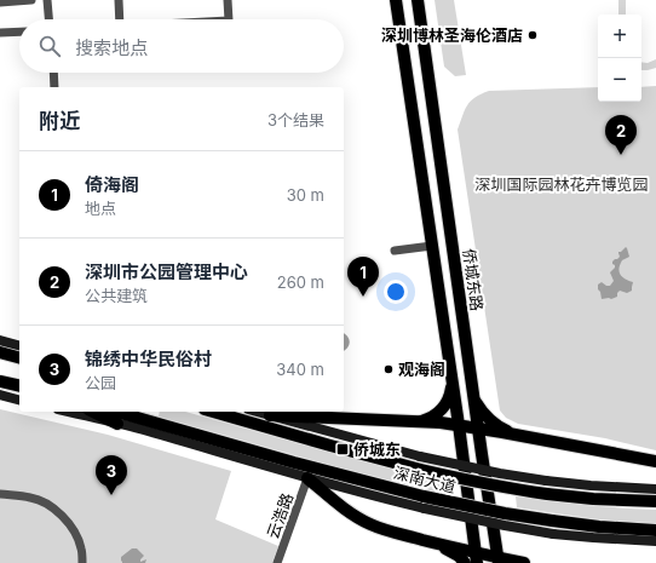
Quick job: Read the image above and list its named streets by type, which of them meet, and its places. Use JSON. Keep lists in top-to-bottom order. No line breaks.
{"streets":{"main road":["侨城东路","深南大道"],"street":["云浩路"]},"parks":["深圳国际园林花卉博览园"],"places":{"other":["深圳博林圣海伦酒店","观海阁"],"transit":["侨城东"]},"page":{"map_buttons":["+","−"],"search":"搜索地点","heading":["附近","3个结果"],"pins":["2","1","3"],"list":[{"mark":"1","name":"倚海阁","note":"地点","value":"30 m"},{"mark":"2","name":"深圳市公园管理中心","note":"公共建筑","value":"260 m"},{"mark":"3","name":"锦绣中华民俗村","note":"公园","value":"340 m"}]}}
